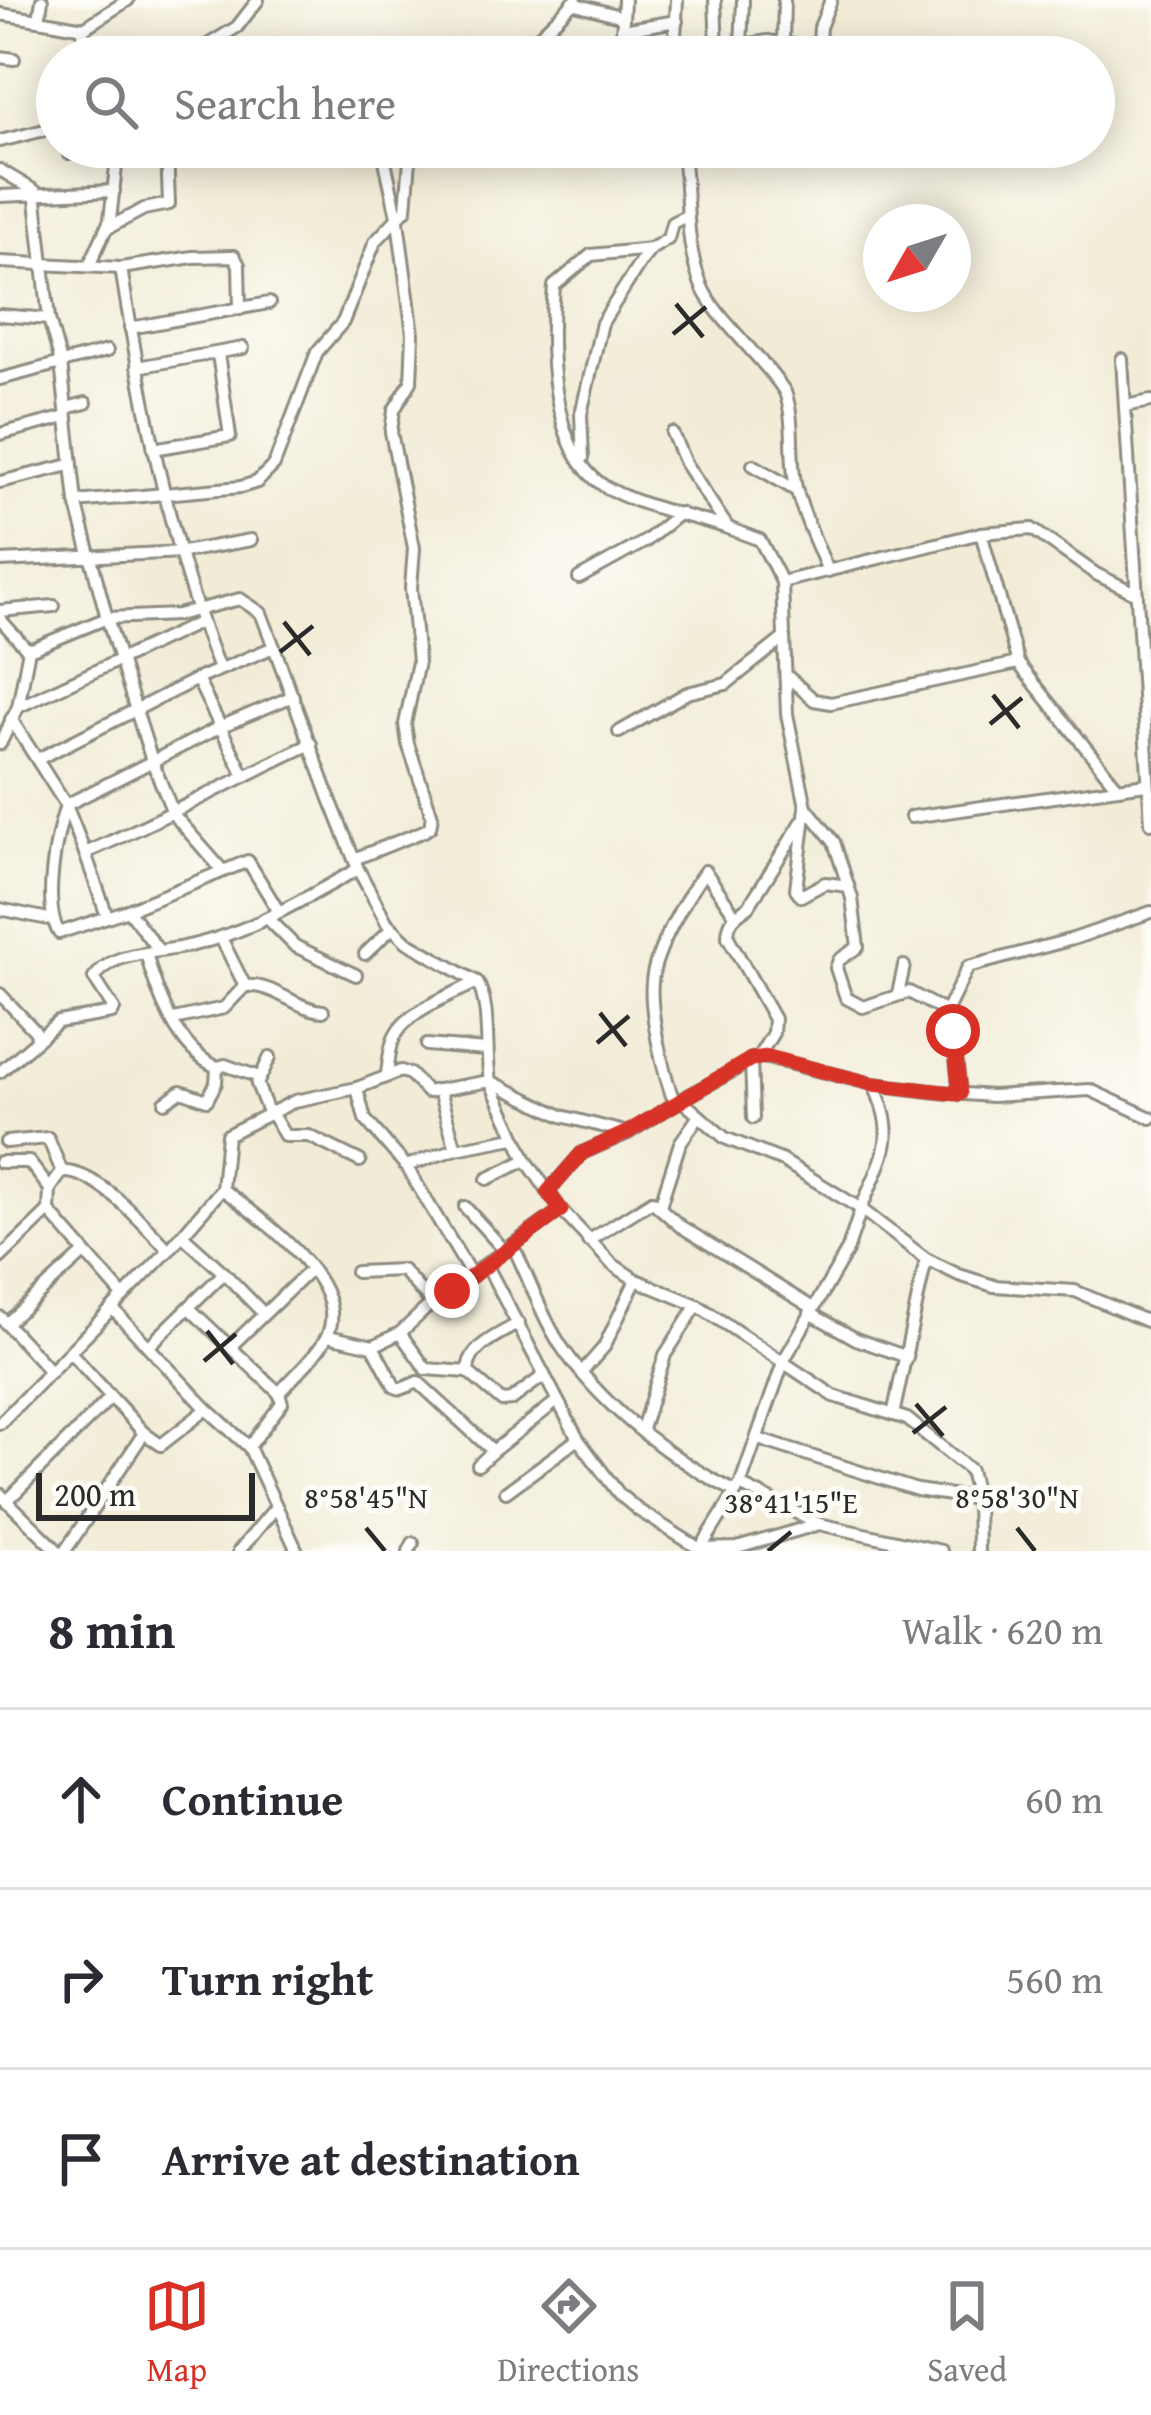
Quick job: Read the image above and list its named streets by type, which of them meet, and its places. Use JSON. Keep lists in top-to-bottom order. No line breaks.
{"scale_bar":"200 m","north":"bottom left","page":{"search":"Search here","scale":"200 m","heading":["8 min","Walk · 620 m"],"list":[["Continue","60 m"],["Turn right","560 m"],"Arrive at destination"],"nav":["Map","Directions","Saved"]},"coordinates":["8°58'45\"N","8°58'30\"N","38°41'15\"E"]}
